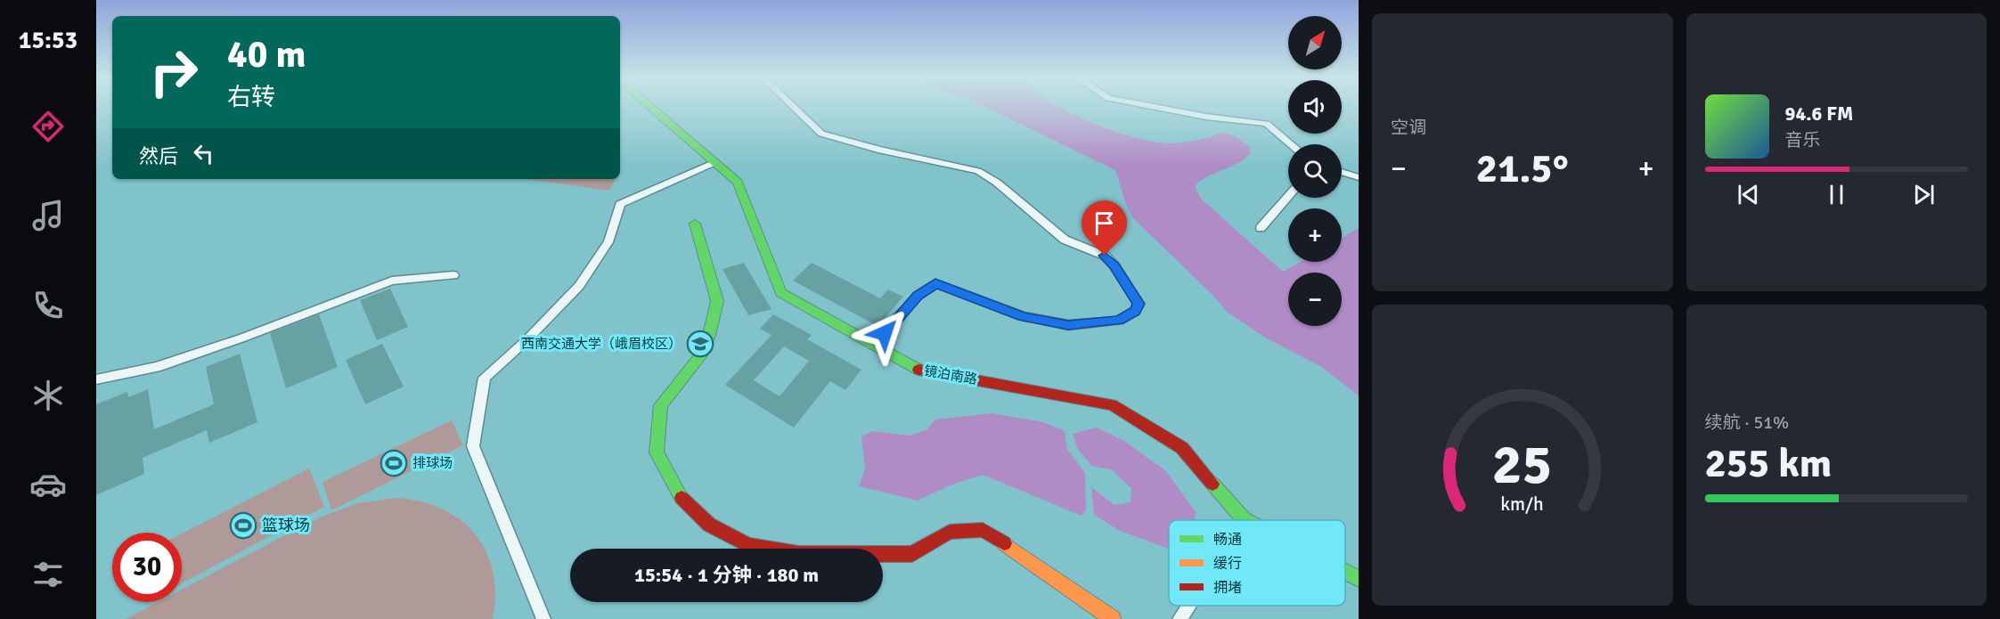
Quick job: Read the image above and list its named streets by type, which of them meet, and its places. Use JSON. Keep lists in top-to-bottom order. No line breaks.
{"streets":{"street":["镜泊南路"]},"places":{"school or university":["西南交通大学（峨眉校区）"],"sports":["排球场","篮球场"]},"legend":["畅通","缓行","拥堵"],"north":"top right","page":{"tabs":"15:53","tile":["空调",["续航 · 51%","255 km"]],"map_buttons":["+","−"],"turn":["40 m","右转"],"song":["94.6 FM","音乐"],"then":"然后","heat":["−","21.5°","+"],"limit":"30","trip":"15:54 · 1 分钟 · 180 m","gauge":["25","km/h"]}}
